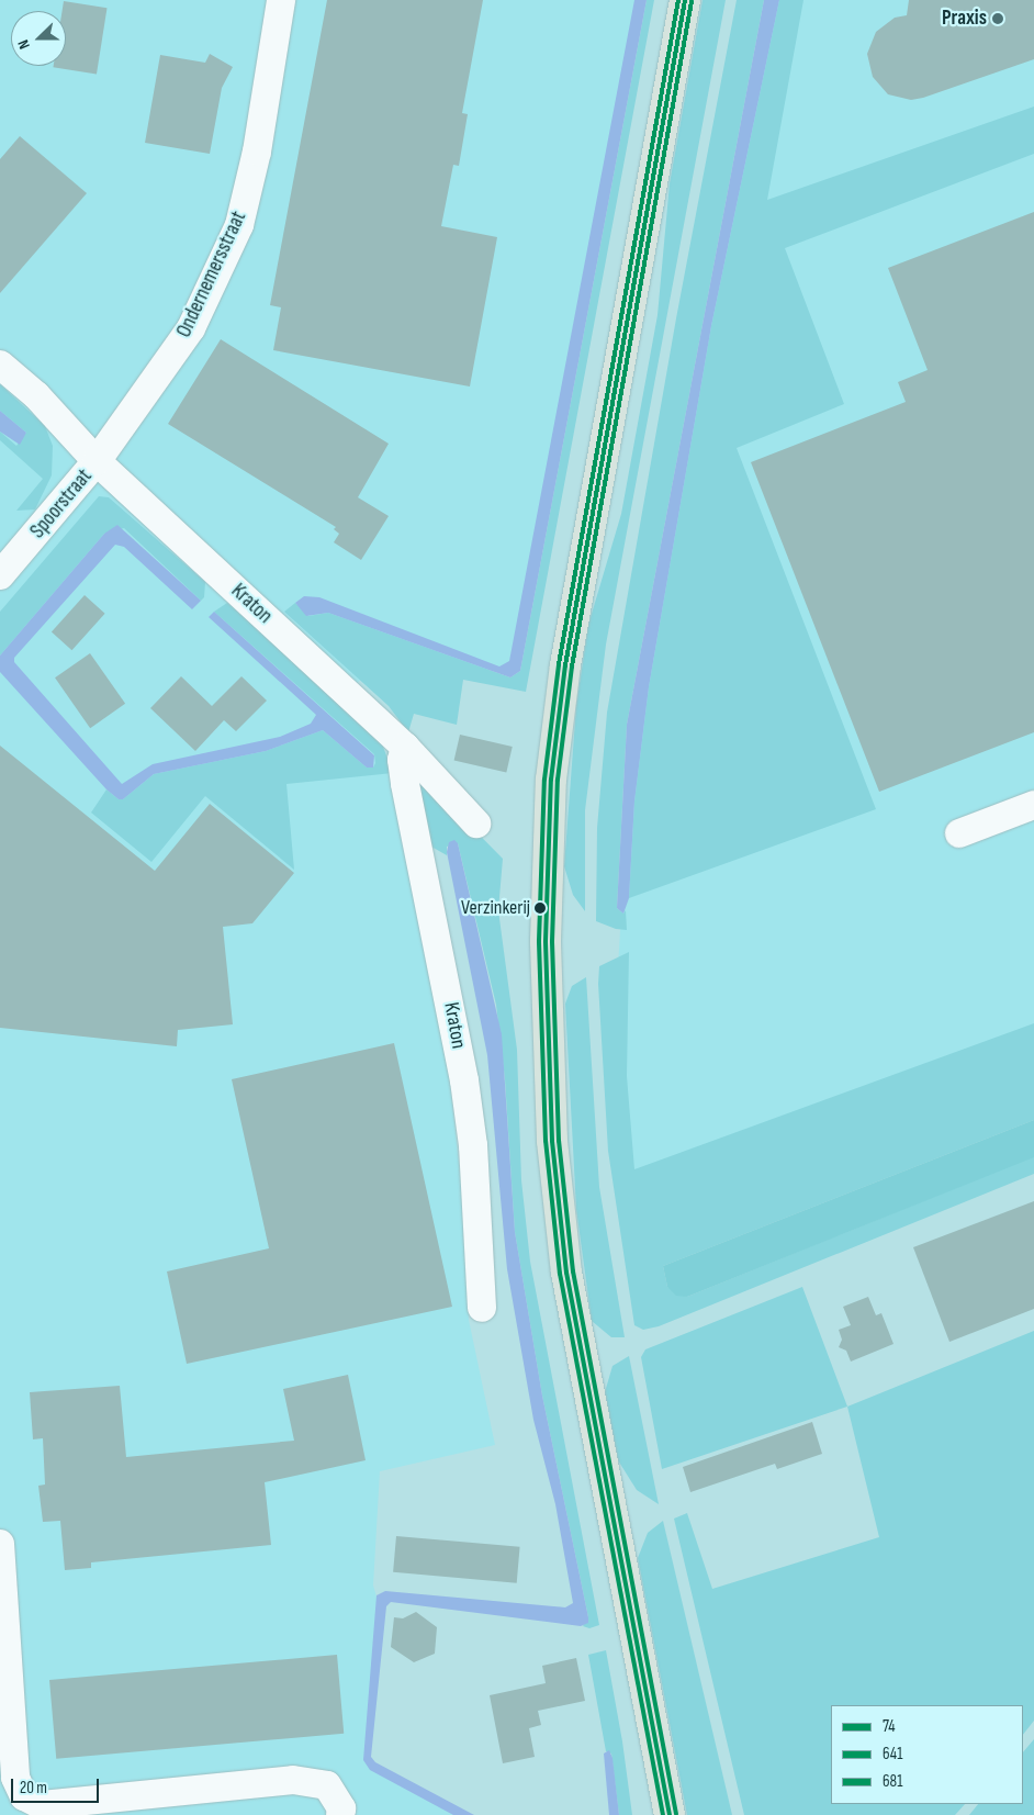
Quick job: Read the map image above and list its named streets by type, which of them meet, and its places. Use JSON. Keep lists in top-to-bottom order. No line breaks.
{"streets":{"street":["Ondernemersstraat","Spoorstraat","Kraton"]},"crossings":[["Ondernemersstraat","Spoorstraat"],["Ondernemersstraat","Kraton"],["Spoorstraat","Kraton"]],"places":["Praxis","Verzinkerij"],"lines":["transit line 74","transit line 681","transit line 641"],"legend":["74","641","681"],"scale_bar":"20 m","north":"left"}
